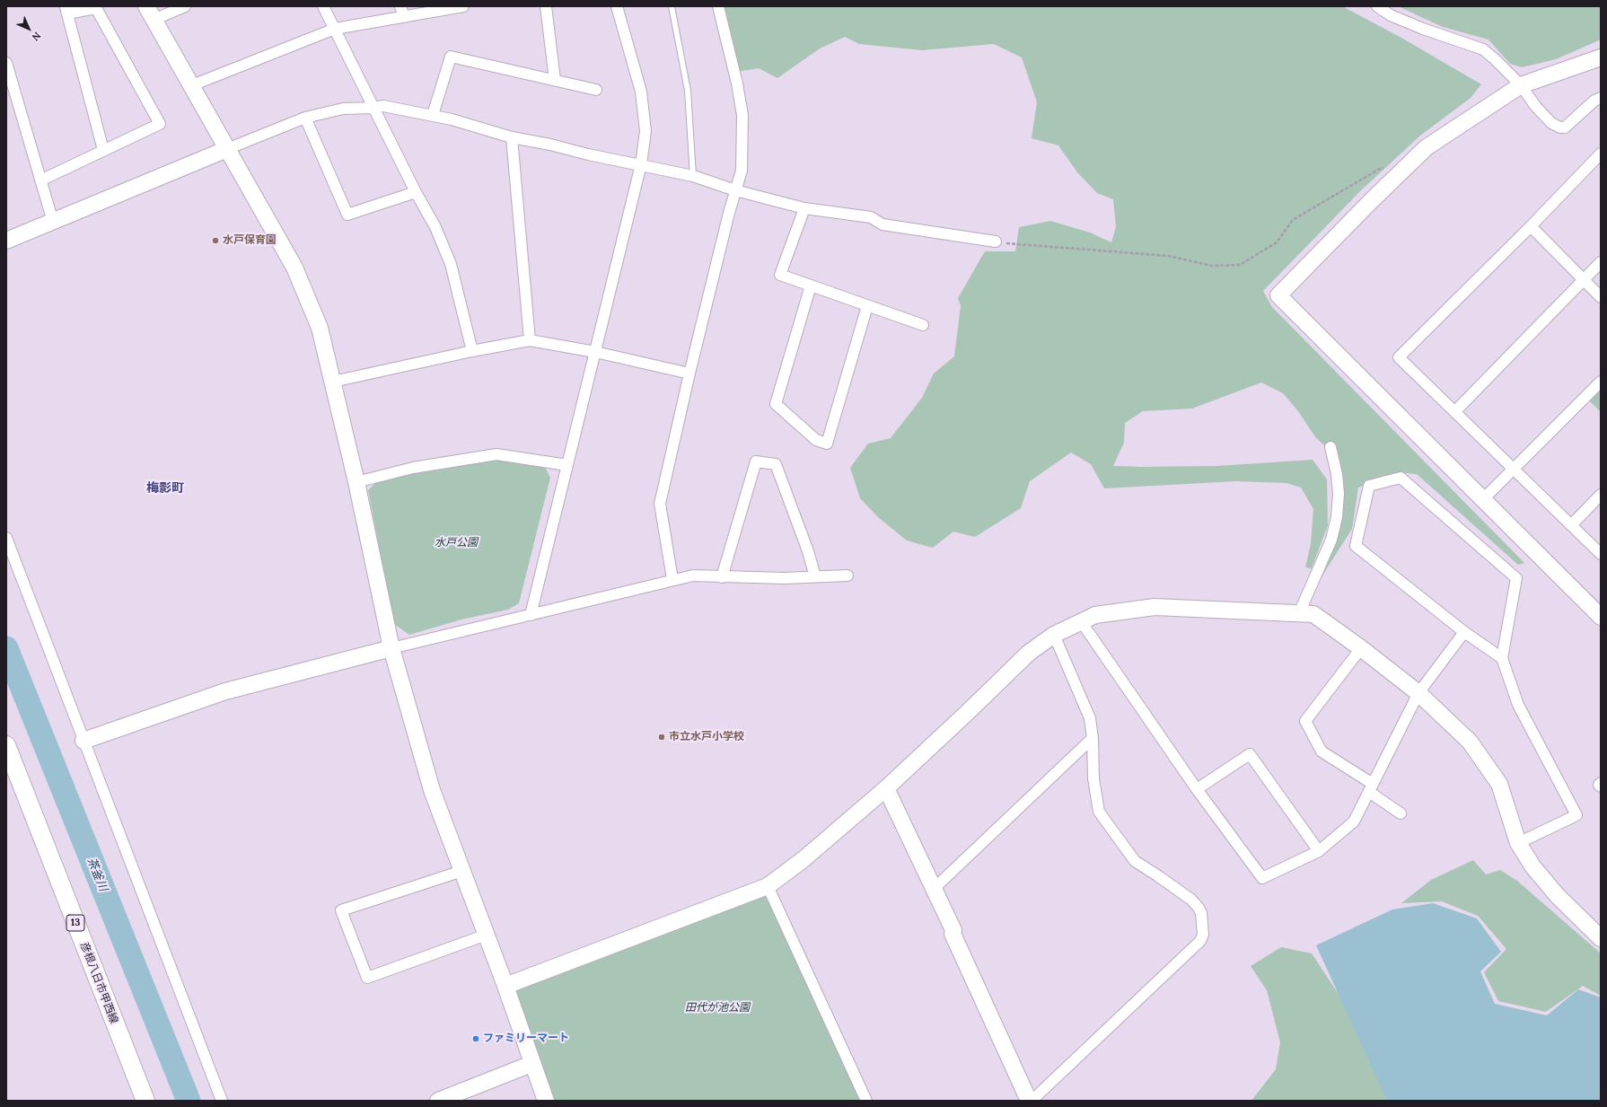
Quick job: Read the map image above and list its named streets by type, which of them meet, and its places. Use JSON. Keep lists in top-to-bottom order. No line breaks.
{"streets":{"main road":["13","彦根八日市甲西線"]},"districts":["梅影町"],"water":["茶釜川"],"parks":["水戸公園","田代が池公園"],"places":["水戸保育園","市立水戸小学校","ファミリーマート"],"north":"bottom right"}
